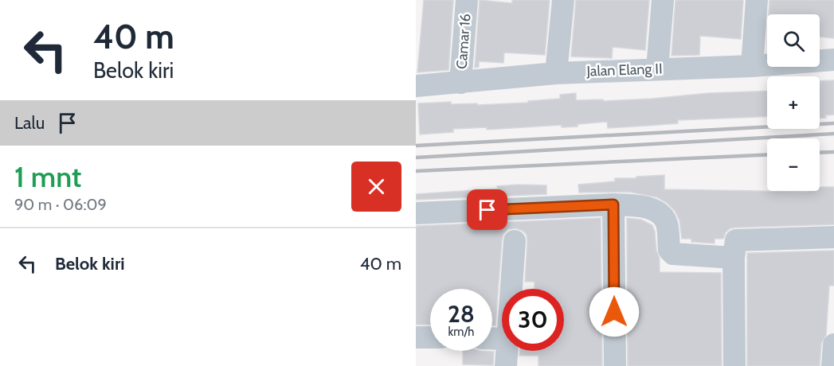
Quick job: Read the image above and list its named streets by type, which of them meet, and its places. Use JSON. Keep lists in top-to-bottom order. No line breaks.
{"streets":{"street":["Camar 16","Jalan Elang II"]},"crossings":[["Camar 16","Jalan Elang II"]],"page":{"turn":["40 m","Belok kiri"],"map_buttons":["+","−"],"then":"Lalu","heading":["1 mnt","90 m · 06:09"],"list":[{"name":"Belok kiri","value":"40 m"}],"speed":"28 km/h","limit":"30"}}
